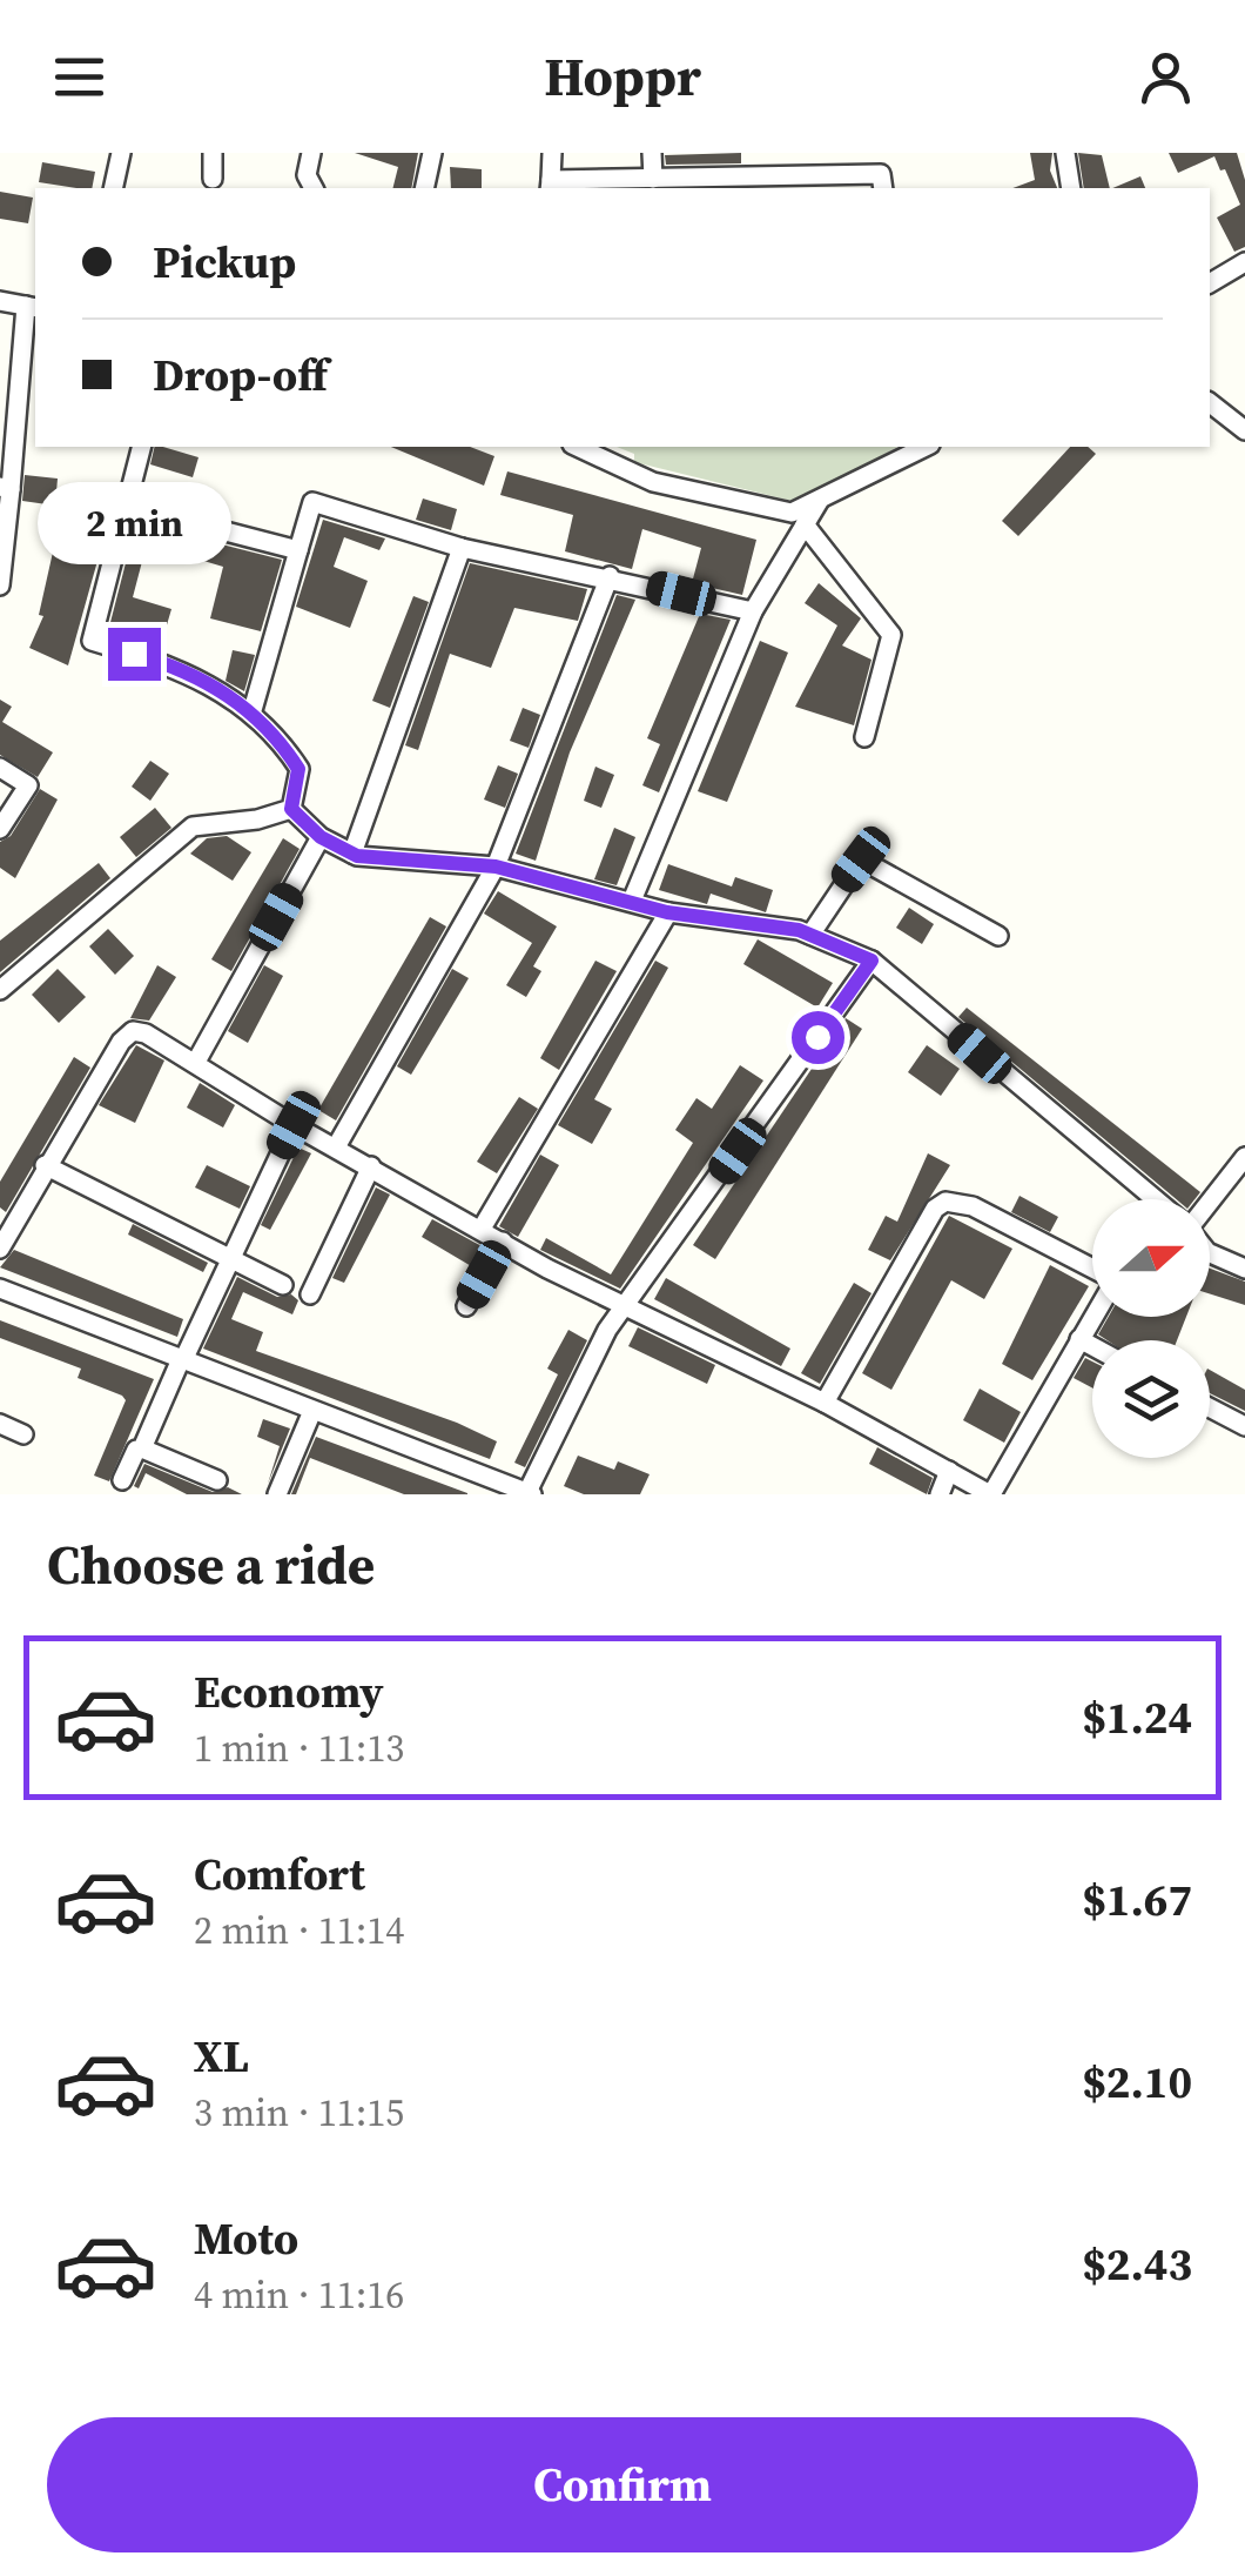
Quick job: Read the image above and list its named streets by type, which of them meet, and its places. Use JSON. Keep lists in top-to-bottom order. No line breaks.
{"north":"right","page":{"header":"Hoppr","banner":["Pickup","Drop-off"],"bubble":"2 min","heading":"Choose a ride","list":[{"name":"Economy","note":"1 min · 11:13","value":"$1.24"},{"name":"Comfort","note":"2 min · 11:14","value":"$1.67"},{"name":"XL","note":"3 min · 11:15","value":"$2.10"},{"name":"Moto","note":"4 min · 11:16","value":"$2.43"}],"buttons":"Confirm"}}
